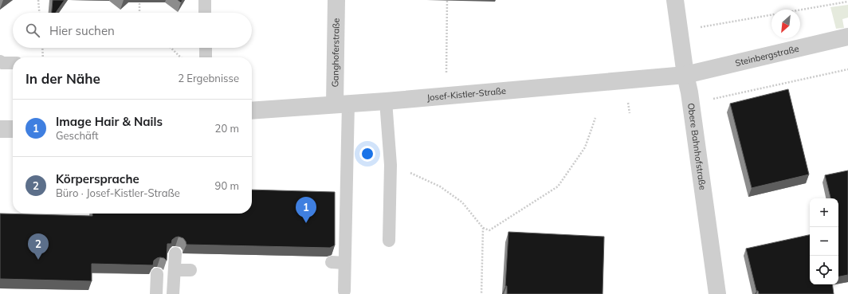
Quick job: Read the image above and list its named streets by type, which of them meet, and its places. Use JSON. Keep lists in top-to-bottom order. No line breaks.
{"streets":{"street":["Ganghoferstraße","Steinbergstraße","Josef-Kistler-Straße","Obere Bahnhofstraße"]},"crossings":[["Ganghoferstraße","Josef-Kistler-Straße"],["Steinbergstraße","Josef-Kistler-Straße"],["Steinbergstraße","Obere Bahnhofstraße"],["Josef-Kistler-Straße","Obere Bahnhofstraße"]],"north":"bottom left","page":{"search":"Hier suchen","heading":["In der Nähe","2 Ergebnisse"],"list":[{"mark":"1","name":"Image Hair & Nails","note":"Geschäft","value":"20 m"},{"mark":"2","name":"Körpersprache","note":"Büro · Josef-Kistler-Straße","value":"90 m"}],"pins":["1","2"],"map_buttons":["+","−"]}}
